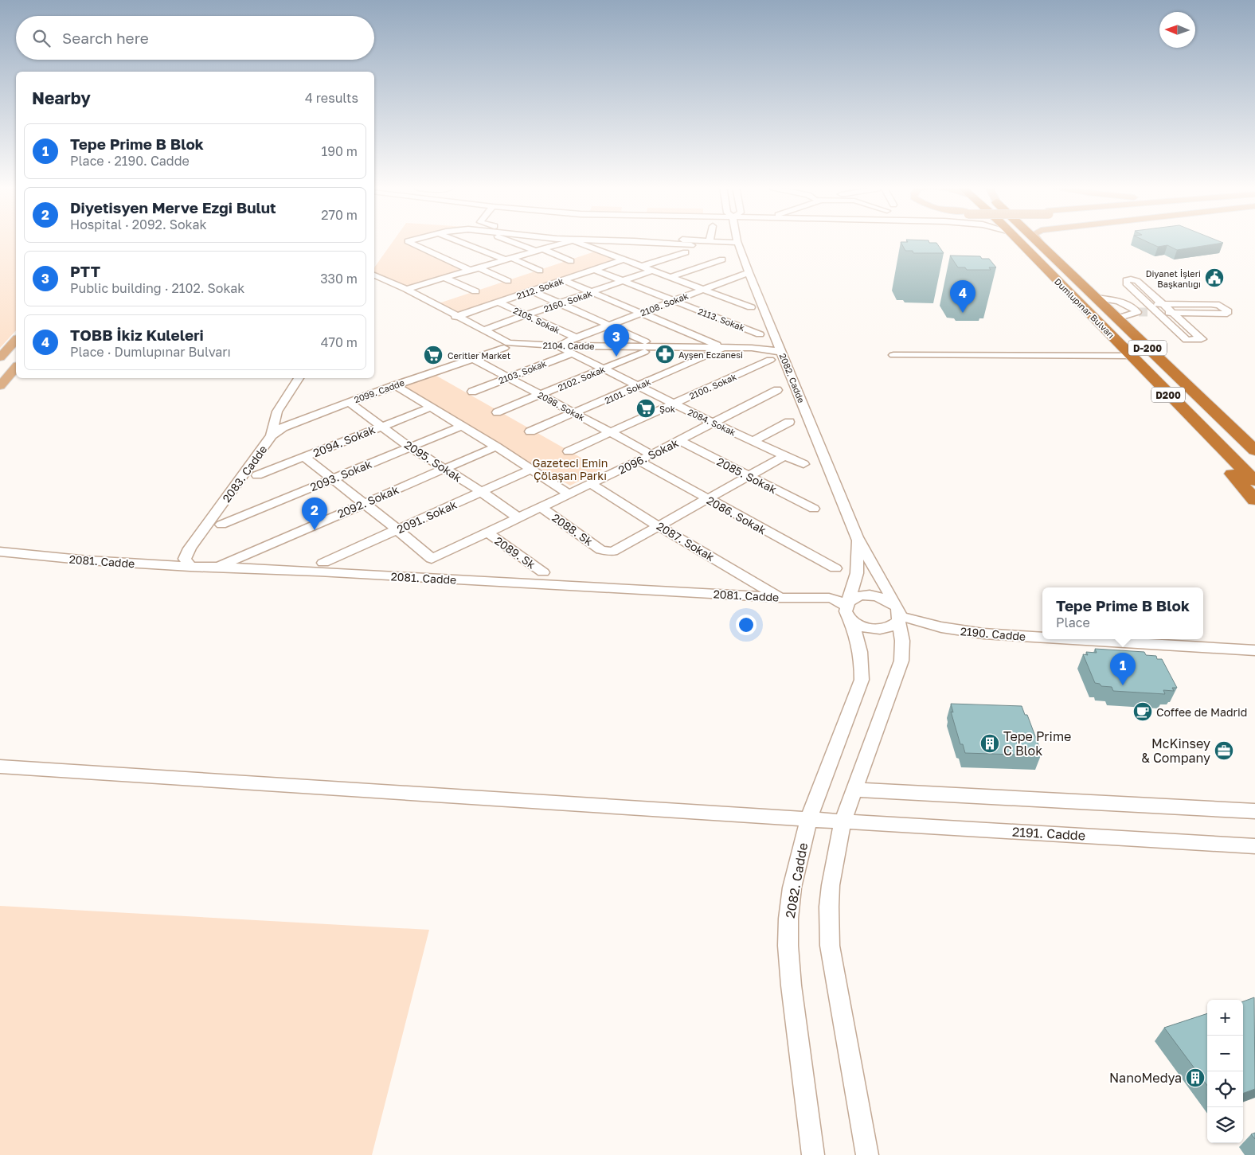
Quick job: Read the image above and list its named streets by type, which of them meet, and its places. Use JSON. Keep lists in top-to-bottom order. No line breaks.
{"streets":{"highway":["Dumlupınar Bulvarı","D-200","D200"],"street":["2112. Sokak","2160. Sokak","2108. Sokak","2113. Sokak","2105. Sokak","2104. Cadde","2103. Sokak","2102. Sokak","2082. Cadde","2100. Sokak","2099. Cadde","2101. Sokak","2098. Sokak","2084. Sokak","2094. Sokak","2096. Sokak","2095. Sokak","2083. Cadde","2093. Sokak","2085. Sokak","2092. Sokak","2086. Sokak","2091. Sokak","2088. Sk","2087. Sokak","2089. Sk","2081. Cadde","2190. Cadde","2191. Cadde"]},"crossings":[["2112. Sokak","2113. Sokak"],["2112. Sokak","2105. Sokak"],["2160. Sokak","2113. Sokak"],["2160. Sokak","2105. Sokak"],["2108. Sokak","2113. Sokak"],["2108. Sokak","2105. Sokak"],["2108. Sokak","2104. Cadde"],["2108. Sokak","2082. Cadde"],["2108. Sokak","2084. Sokak"],["2104. Cadde","2082. Cadde"],["2104. Cadde","2099. Cadde"],["2104. Cadde","2101. Sokak"],["2104. Cadde","2084. Sokak"],["2103. Sokak","2098. Sokak"],["2103. Sokak","2084. Sokak"],["2102. Sokak","2098. Sokak"],["2102. Sokak","2084. Sokak"],["2082. Cadde","2081. Cadde"],["2082. Cadde","2190. Cadde"],["2082. Cadde","2191. Cadde"],["2100. Sokak","2098. Sokak"],["2100. Sokak","2084. Sokak"],["2099. Cadde","2098. Sokak"],["2099. Cadde","2095. Sokak"],["2099. Cadde","2083. Cadde"],["2101. Sokak","2098. Sokak"],["2101. Sokak","2084. Sokak"],["2098. Sokak","2096. Sokak"],["2084. Sokak","2096. Sokak"],["2094. Sokak","2095. Sokak"],["2096. Sokak","2095. Sokak"],["2096. Sokak","2085. Sokak"],["2096. Sokak","2086. Sokak"],["2096. Sokak","2091. Sokak"],["2096. Sokak","2088. Sk"],["2096. Sokak","2087. Sokak"],["2096. Sokak","2089. Sk"],["2095. Sokak","2093. Sokak"],["2095. Sokak","2092. Sokak"],["2095. Sokak","2091. Sokak"],["2083. Cadde","2081. Cadde"],["2092. Sokak","2081. Cadde"],["2088. Sk","2087. Sokak"],["2087. Sokak","2081. Cadde"]],"parks":["Gazeteci Emin Çölaşan Parkı"],"places":{"public building":["Diyanet İşleri Başkanlığı"],"pharmacy":["Ayşen Eczanesi"],"supermarket":["Ceritler Market","Şok"],"cafe":["Coffee de Madrid"],"building":["Tepe Prime C Blok","NanoMedya"],"office":["McKinsey & Company"]},"north":"left","page":{"search":"Search here","heading":["Nearby","4 results"],"list":[{"mark":"1","name":"Tepe Prime B Blok","note":"Place · 2190. Cadde","value":"190 m"},{"mark":"2","name":"Diyetisyen Merve Ezgi Bulut","note":"Hospital · 2092. Sokak","value":"270 m"},{"mark":"3","name":"PTT","note":"Public building · 2102. Sokak","value":"330 m"},{"mark":"4","name":"TOBB İkiz Kuleleri","note":"Place · Dumlupınar Bulvarı","value":"470 m"}],"pins":["4","3","2","1"],"popup":["Tepe Prime B Blok","Place"],"map_buttons":["+","−"]}}
